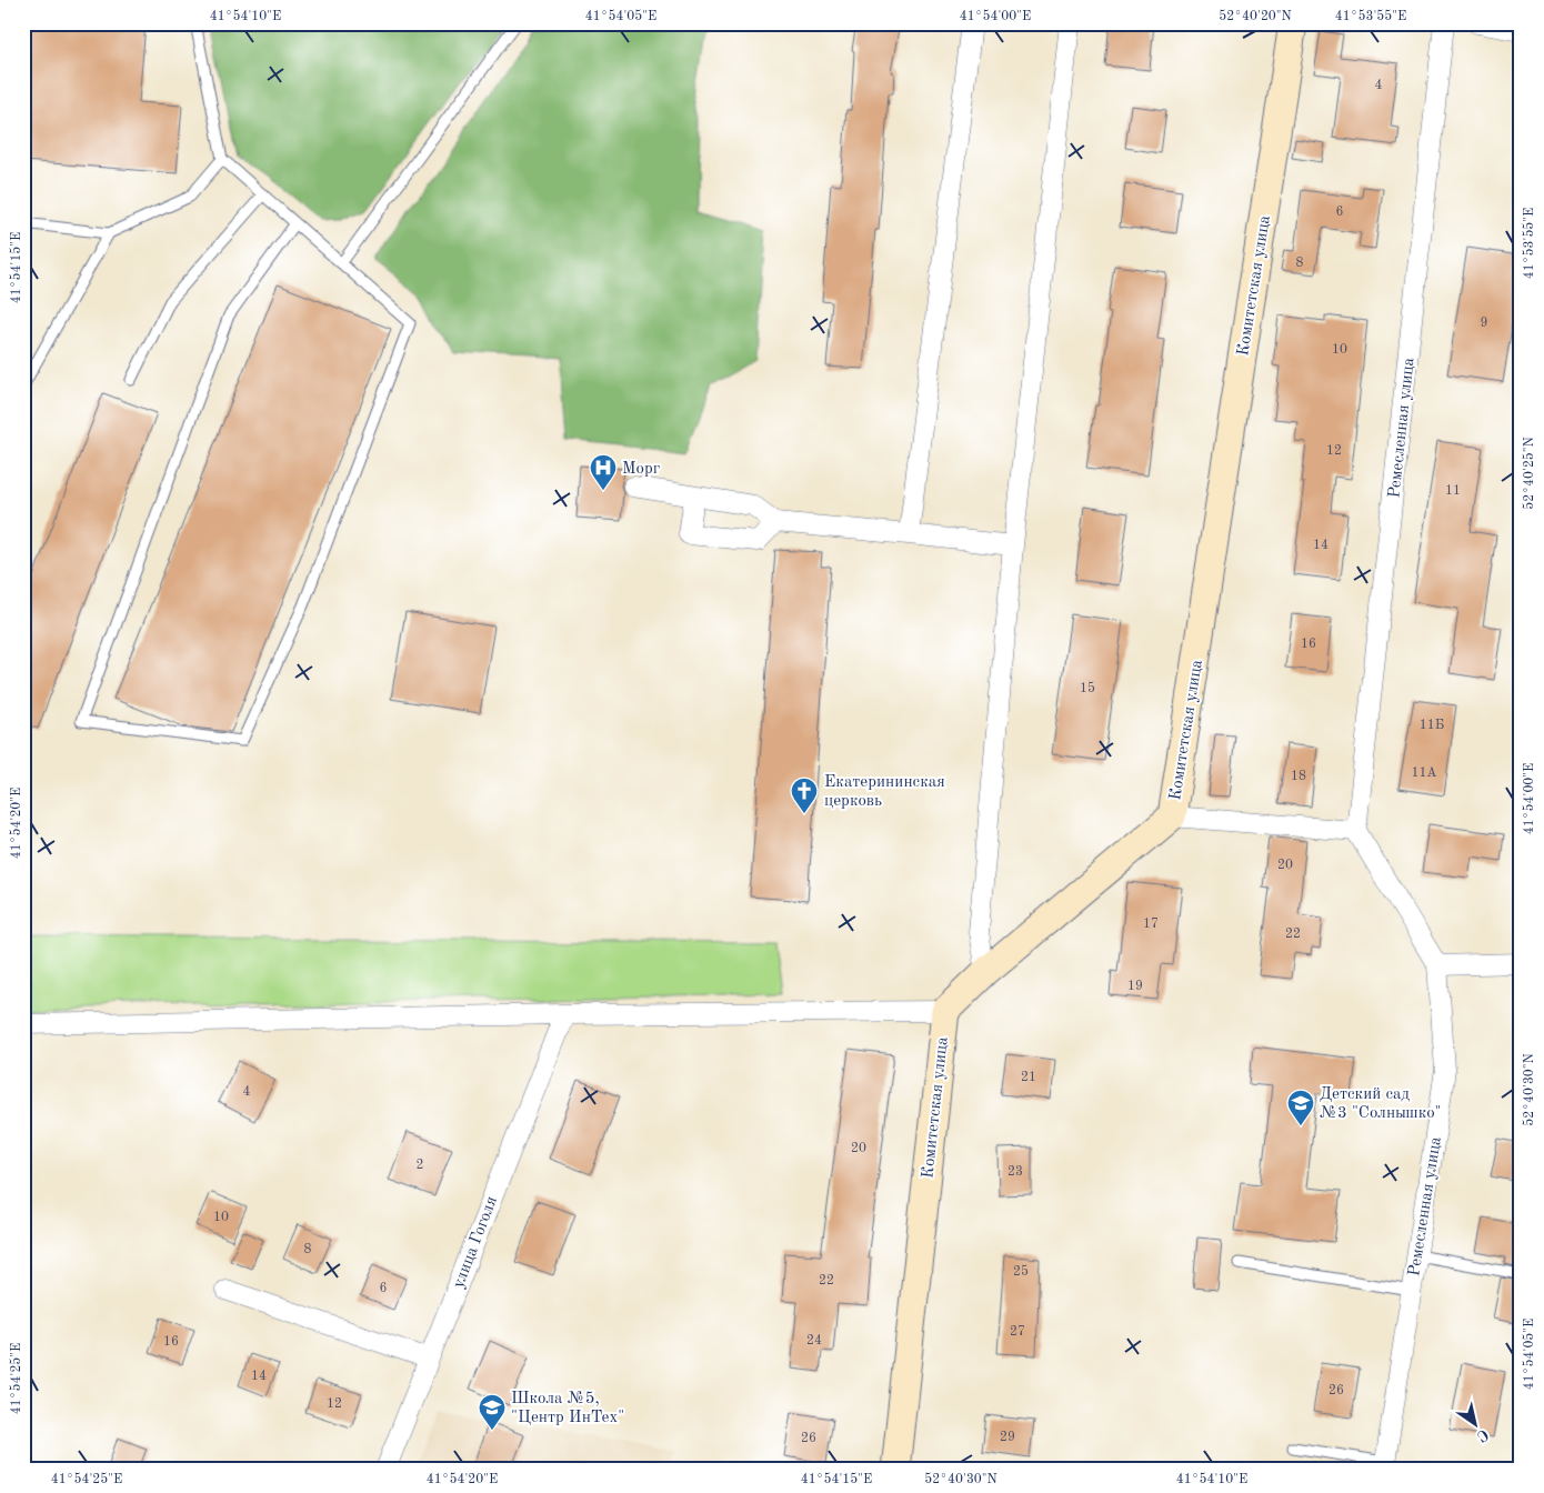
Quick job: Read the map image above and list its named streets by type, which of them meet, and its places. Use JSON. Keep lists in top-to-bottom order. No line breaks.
{"streets":{"street":["Комитетская улица","Ремесленная улица","улица Гоголя"]},"places":{"hospital":["Морг"],"church":["Екатерининская церковь"],"school or university":["Детский сад №3 \"Солнышко\"","Школа №5, \"Центр ИнТех\""]},"house_numbers":["4","6","8","9","10","12","11","14","16","15","11Б","11А","18","20","17","22","19","21","4","20","2","23","10","8","25","22","6","27","24","16","14","26","12","29","26"],"north":"bottom right","coordinates":["41°54'10\"E","41°54'05\"E","41°54'00\"E","52°40'20\"N","41°53'55\"E","41°54'15\"E","52°40'25\"N","41°54'20\"E","52°40'30\"N","41°54'25\"E"]}
